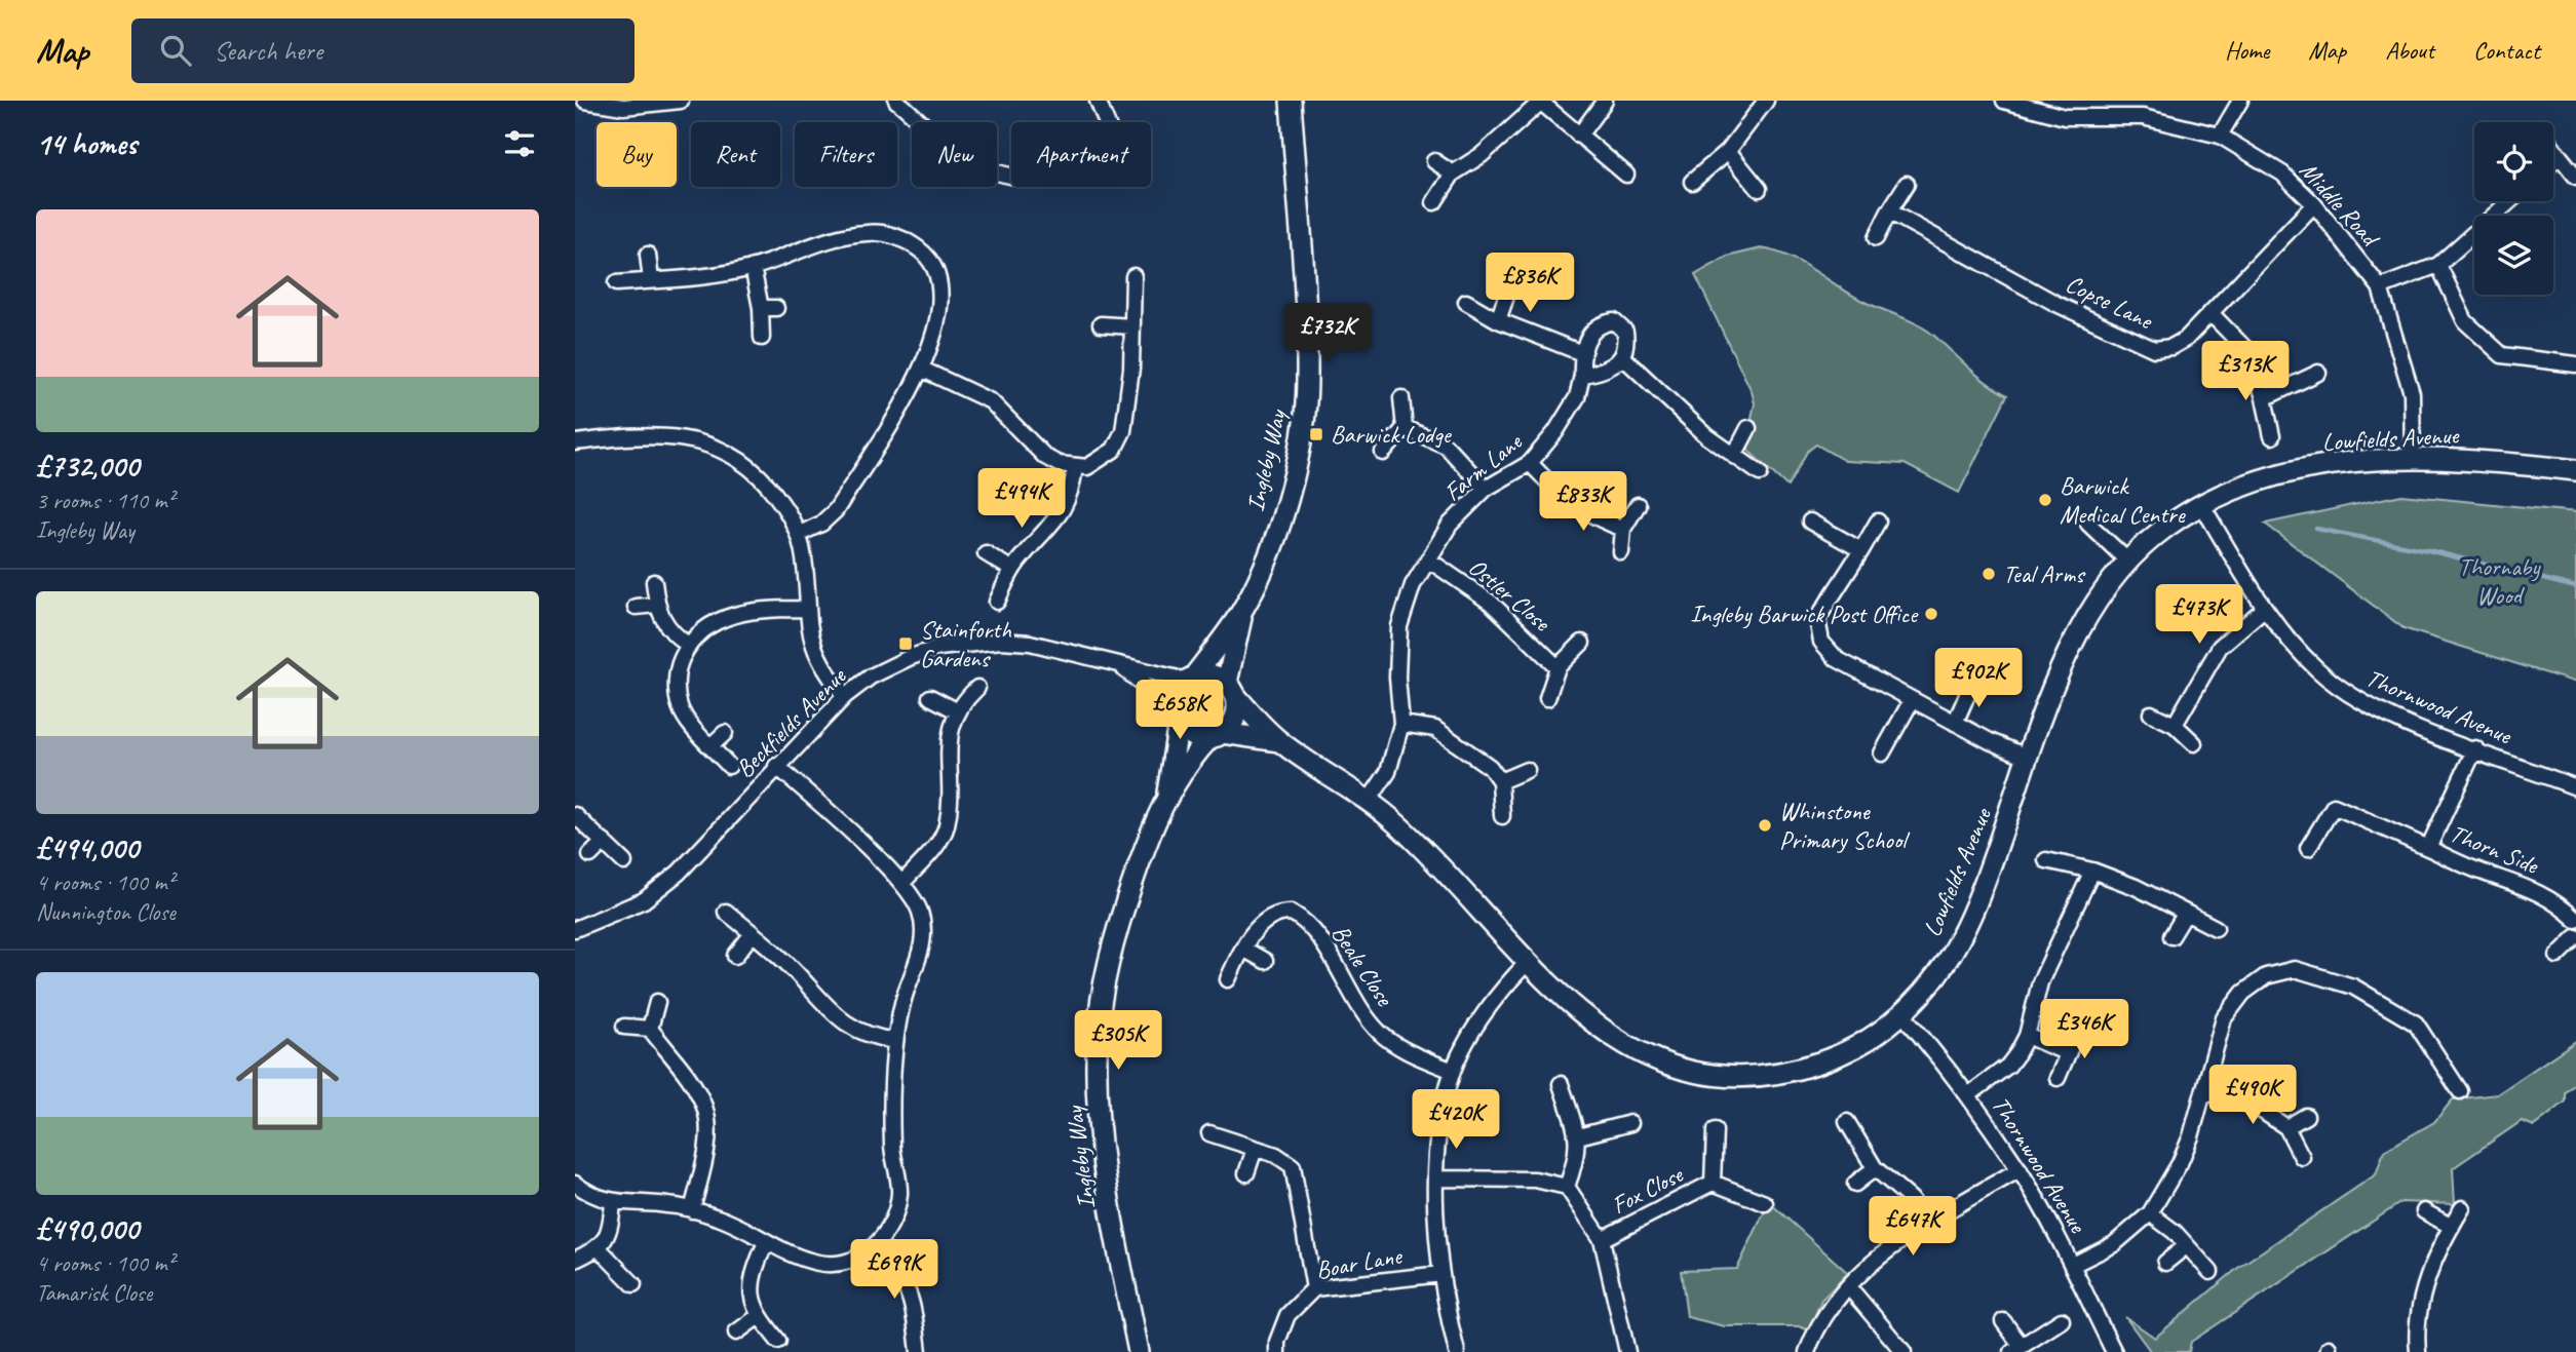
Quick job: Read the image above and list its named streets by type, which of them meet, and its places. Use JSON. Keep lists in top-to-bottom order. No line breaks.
{"streets":{"street":["Middle Road","Copse Lane","Lowfields Avenue","Ingleby Way","Farm Lane","Ostler Close","Thornwood Avenue","Beckfields Avenue","Thorn Side","Beale Close","Fox Close","Boar Lane"]},"crossings":[["Middle Road","Copse Lane"],["Middle Road","Lowfields Avenue"],["Lowfields Avenue","Ingleby Way"],["Lowfields Avenue","Farm Lane"],["Lowfields Avenue","Thornwood Avenue"],["Lowfields Avenue","Beckfields Avenue"],["Ingleby Way","Beckfields Avenue"],["Farm Lane","Ostler Close"],["Thornwood Avenue","Thorn Side"]],"parks":["Thornaby Wood"],"places":{"transit":["Barwick Lodge","Stainforth Gardens"],"other":["Barwick Medical Centre","Teal Arms","Ingleby Barwick Post Office","Whinstone Primary School"]},"page":{"header":"Map","search":"Search here","nav":["Home","Map","About","Contact"],"heading":"14 homes","chip":["Buy","Rent","Filters","New","Apartment"],"list":[{"name":"£732,000","note":"3 rooms · 110 m² · Ingleby Way"},{"name":"£494,000","note":"4 rooms · 100 m² · Nunnington Close"},{"name":"£490,000","note":"4 rooms · 100 m² · Tamarisk Close"}],"price":["£836K","£732K","£313K","£494K","£833K","£473K","£902K","£658K","£346K","£305K","£490K","£420K","£647K","£699K"]}}
